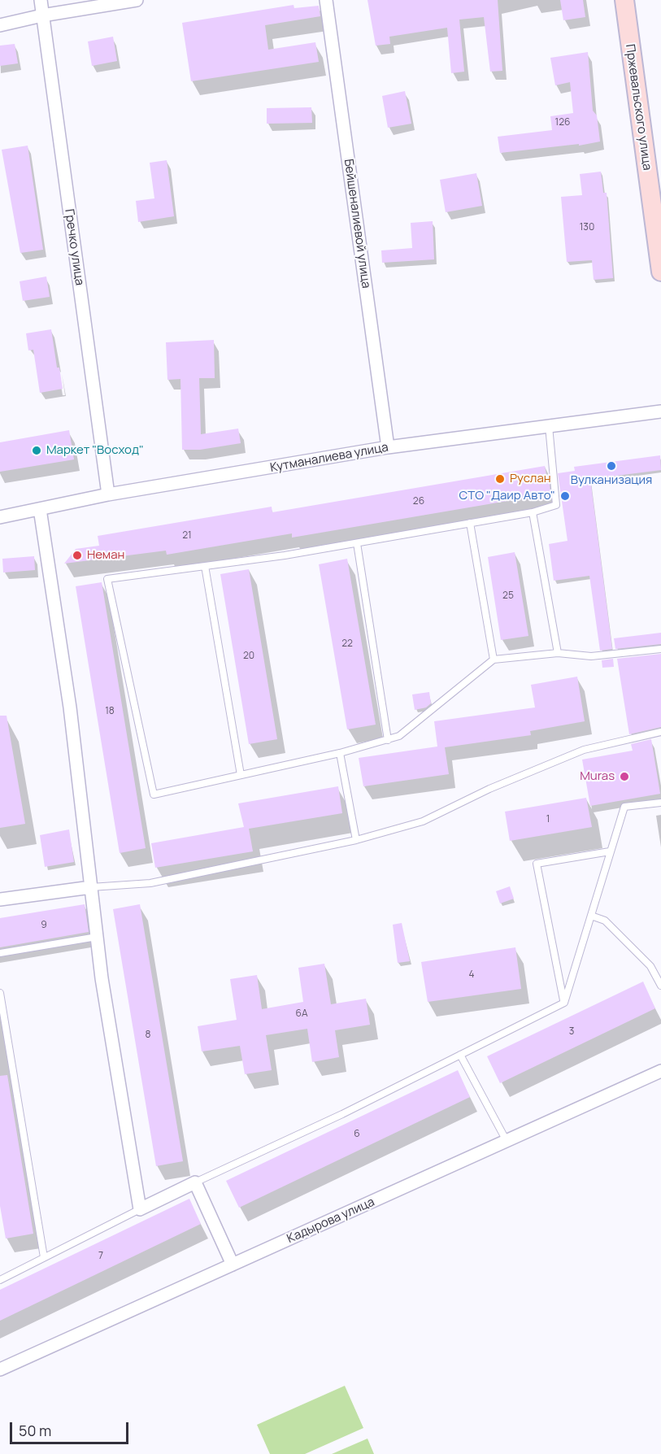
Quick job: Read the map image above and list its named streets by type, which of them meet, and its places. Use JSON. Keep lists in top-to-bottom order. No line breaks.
{"streets":{"main road":["Пржевальского улица"],"street":["Бейшеналиевой улица","Гречко улица","Кутманалиева улица","Кадырова улица"]},"crossings":[["Бейшеналиевой улица","Кутманалиева улица"],["Гречко улица","Кутманалиева улица"]],"places":["Маркет \"Восход\"","Вулканизация","Руслан","СТО \"Даир Авто\"","Неман","Muras"],"house_numbers":["126","130","26","21","25","22","20","18","1","9","4","6А","3","8","6","7"],"scale_bar":"50 m"}
